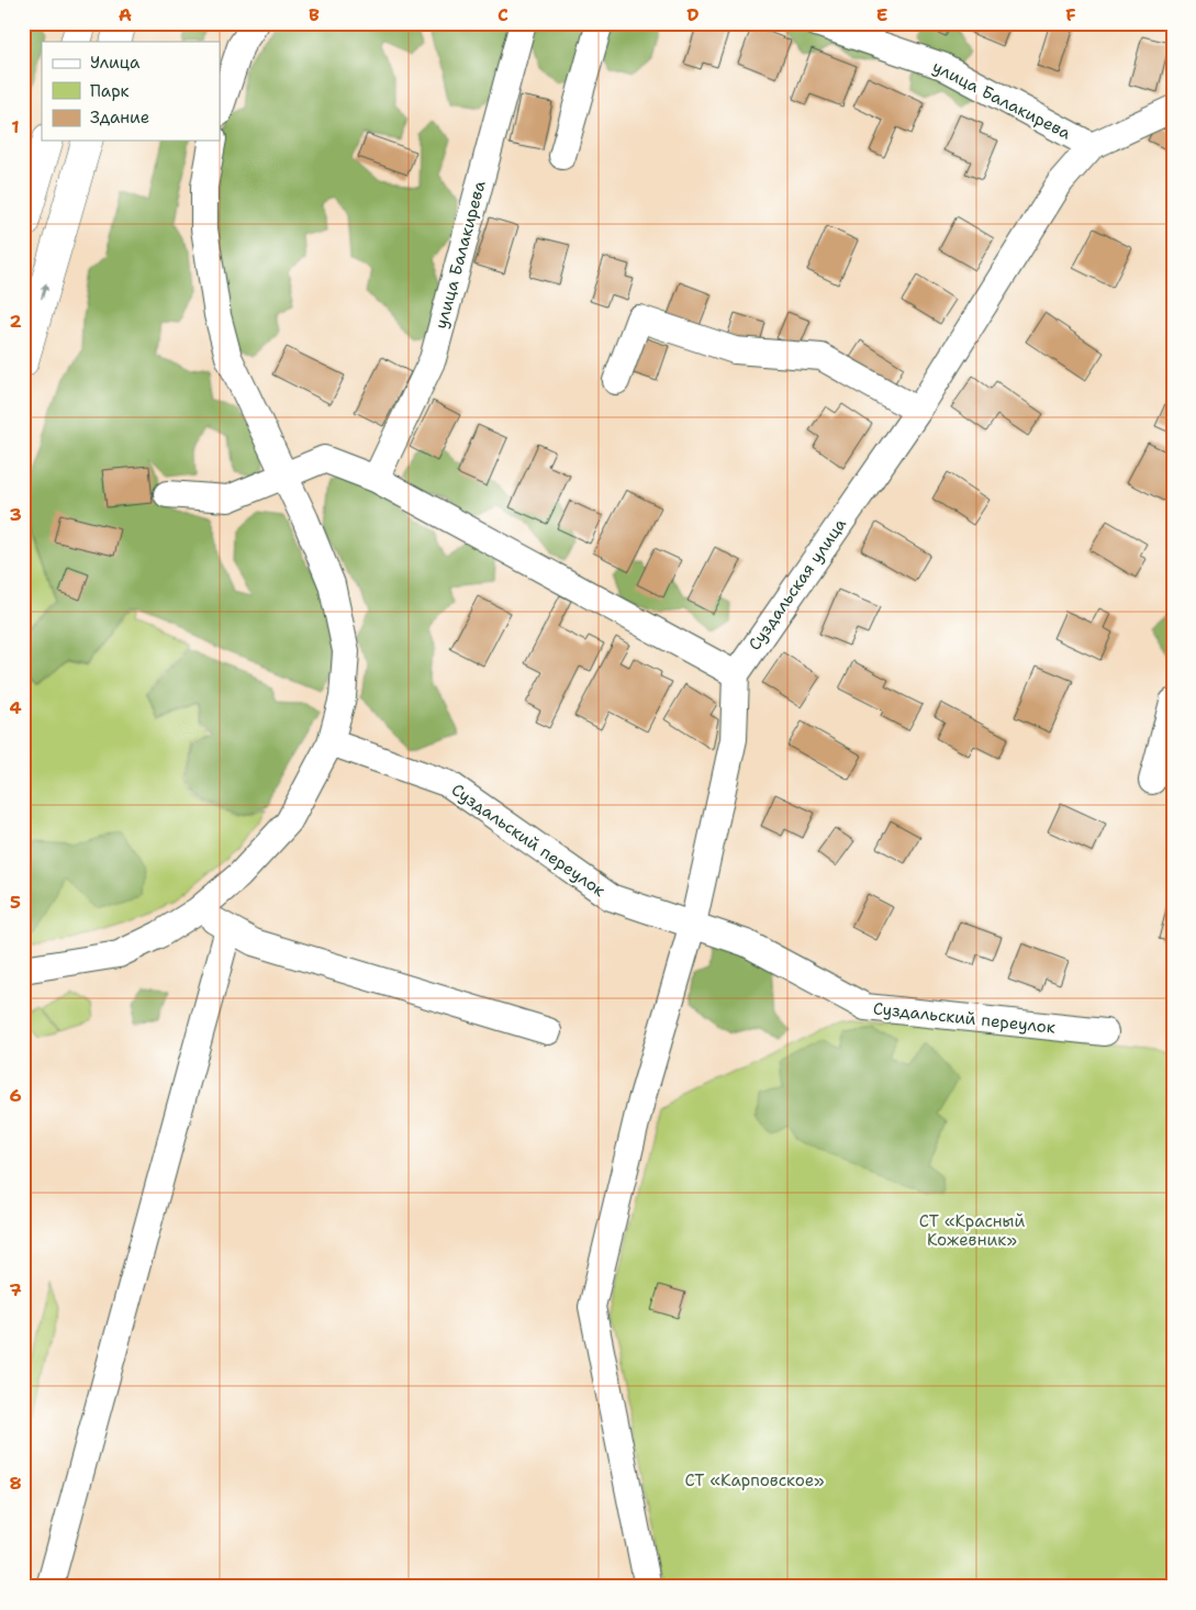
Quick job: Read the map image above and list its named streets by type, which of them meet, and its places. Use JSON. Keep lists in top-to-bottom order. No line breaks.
{"streets":{"street":["улица Балакирева","Суздальская улица","Суздальский переулок"]},"crossings":[["улица Балакирева","Суздальская улица"]],"parks":["СТ «Красный Кожевник»","СТ «Карповское»"],"legend":["Улица","Парк","Здание"],"grid":{"columns":["A","B","C","D","E","F"],"rows":["1","2","3","4","5","6","7","8"]}}
